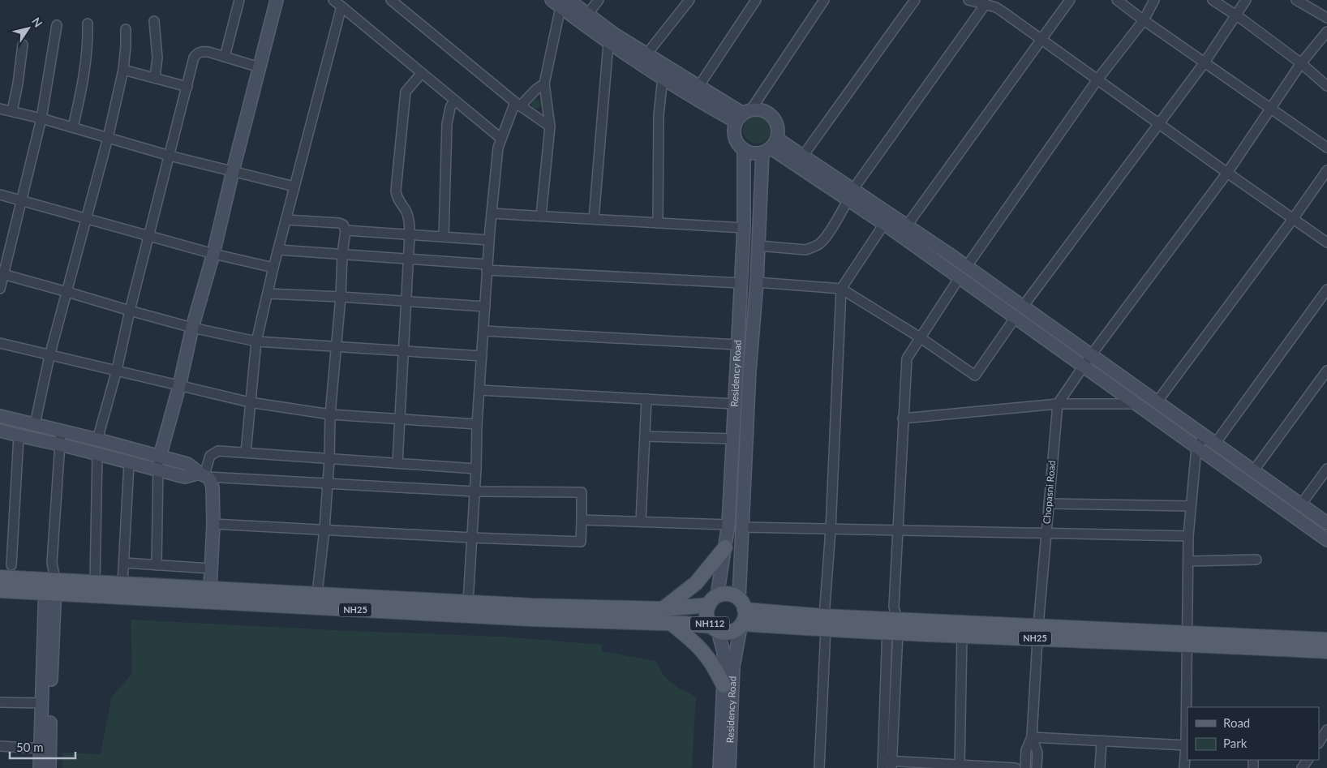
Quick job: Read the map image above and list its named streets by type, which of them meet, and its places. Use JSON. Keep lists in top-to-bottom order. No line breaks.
{"streets":{"main road":["Residency Road","NH25","NH112"],"street":["Chopasni Road"]},"crossings":[["Residency Road","NH25"],["Residency Road","NH112"],["Chopasni Road","NH25"],["NH25","NH112"]],"legend":["Road","Park"],"scale_bar":"50 m","north":"top right"}
